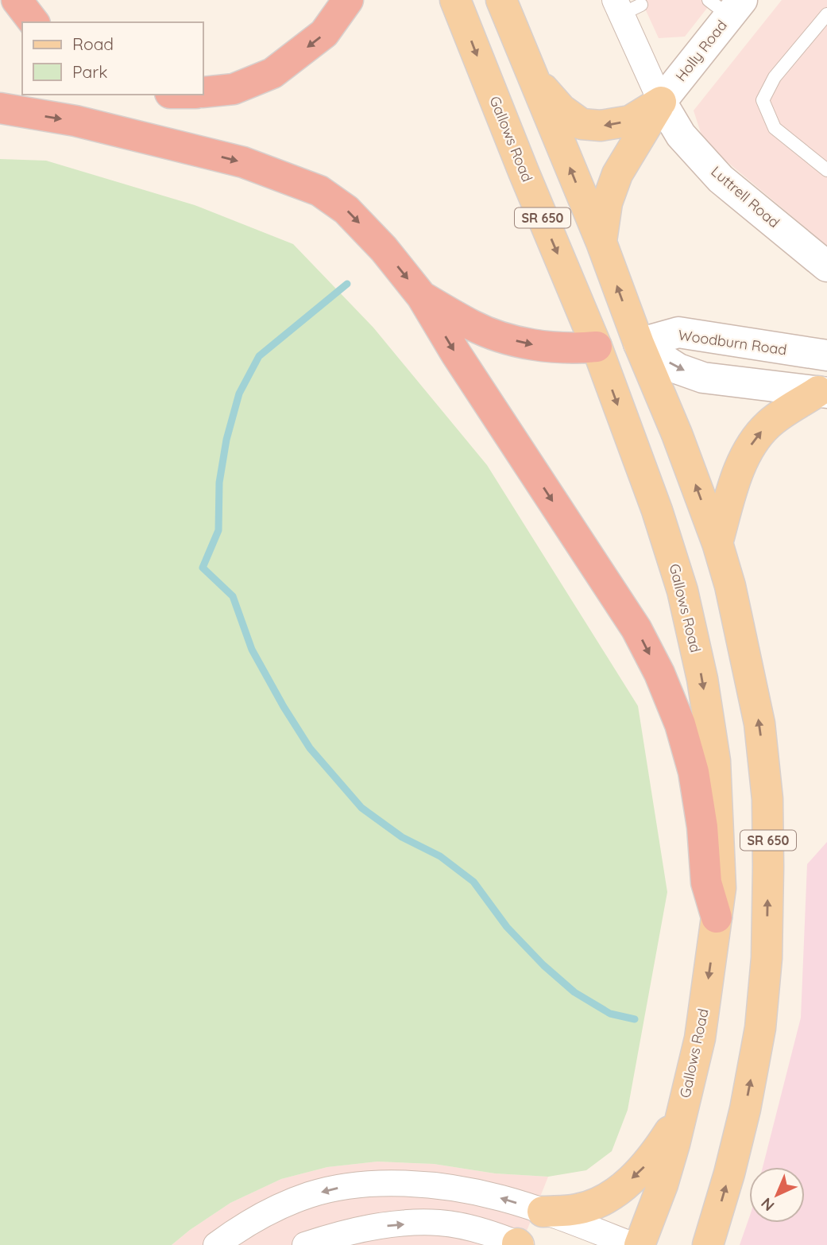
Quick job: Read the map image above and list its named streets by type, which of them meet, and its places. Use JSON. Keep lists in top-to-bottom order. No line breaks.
{"streets":{"main road":["Gallows Road","SR 650","Woodburn Road"],"street":["Holly Road","Luttrell Road"]},"crossings":[["Holly Road","Luttrell Road"],["Gallows Road","Woodburn Road"],["SR 650","Woodburn Road"]],"one_way":["Woodburn Road"],"legend":["Road","Park"],"north":"bottom left"}
